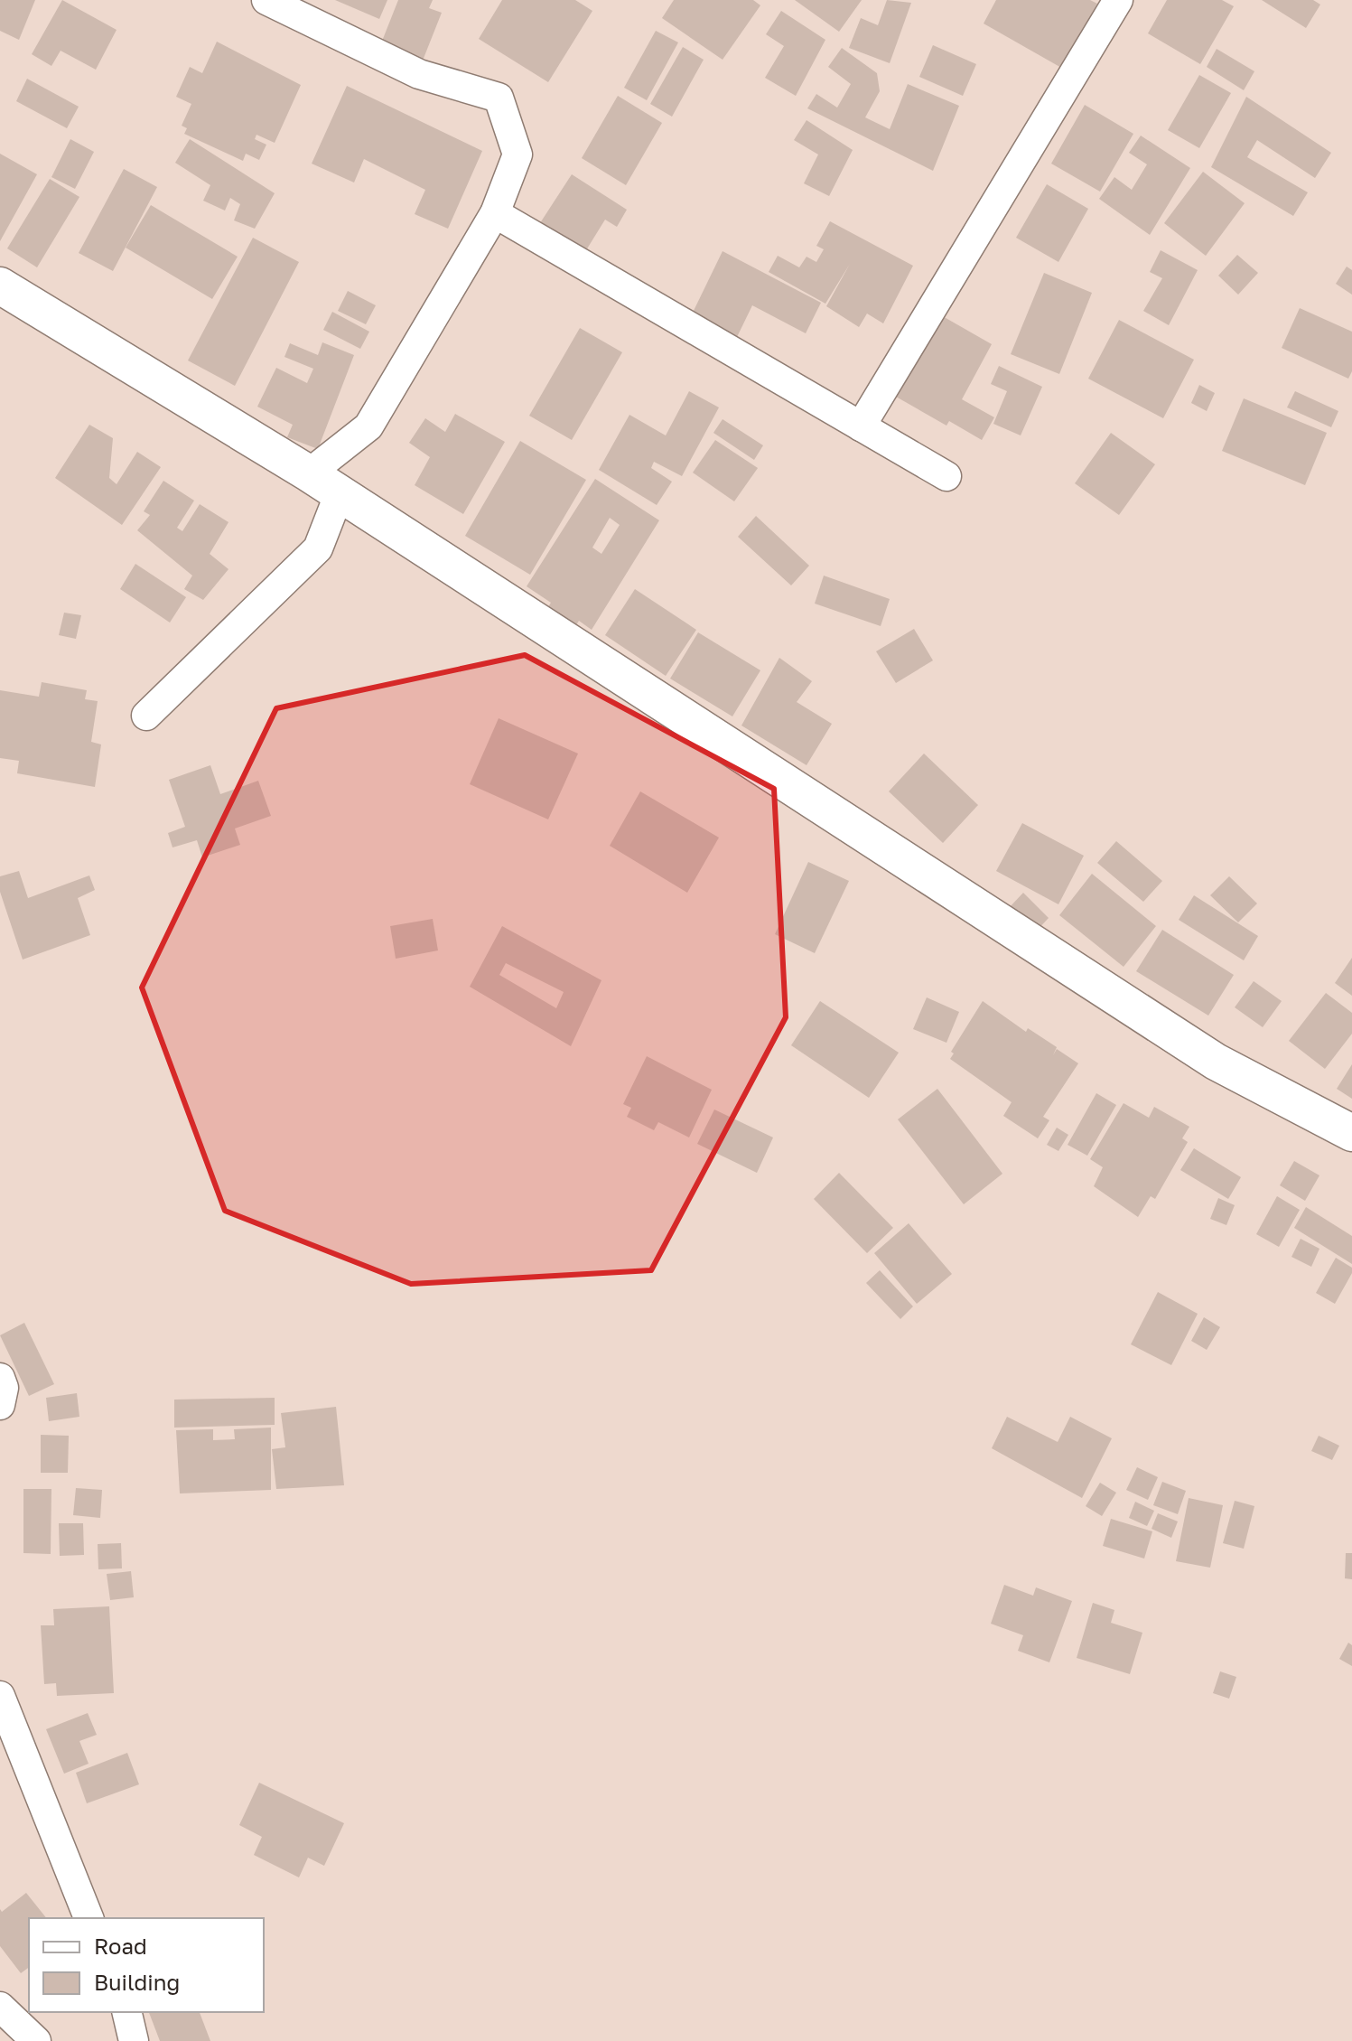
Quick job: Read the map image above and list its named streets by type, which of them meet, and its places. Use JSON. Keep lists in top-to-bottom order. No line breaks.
{"legend":["Road","Building"]}
